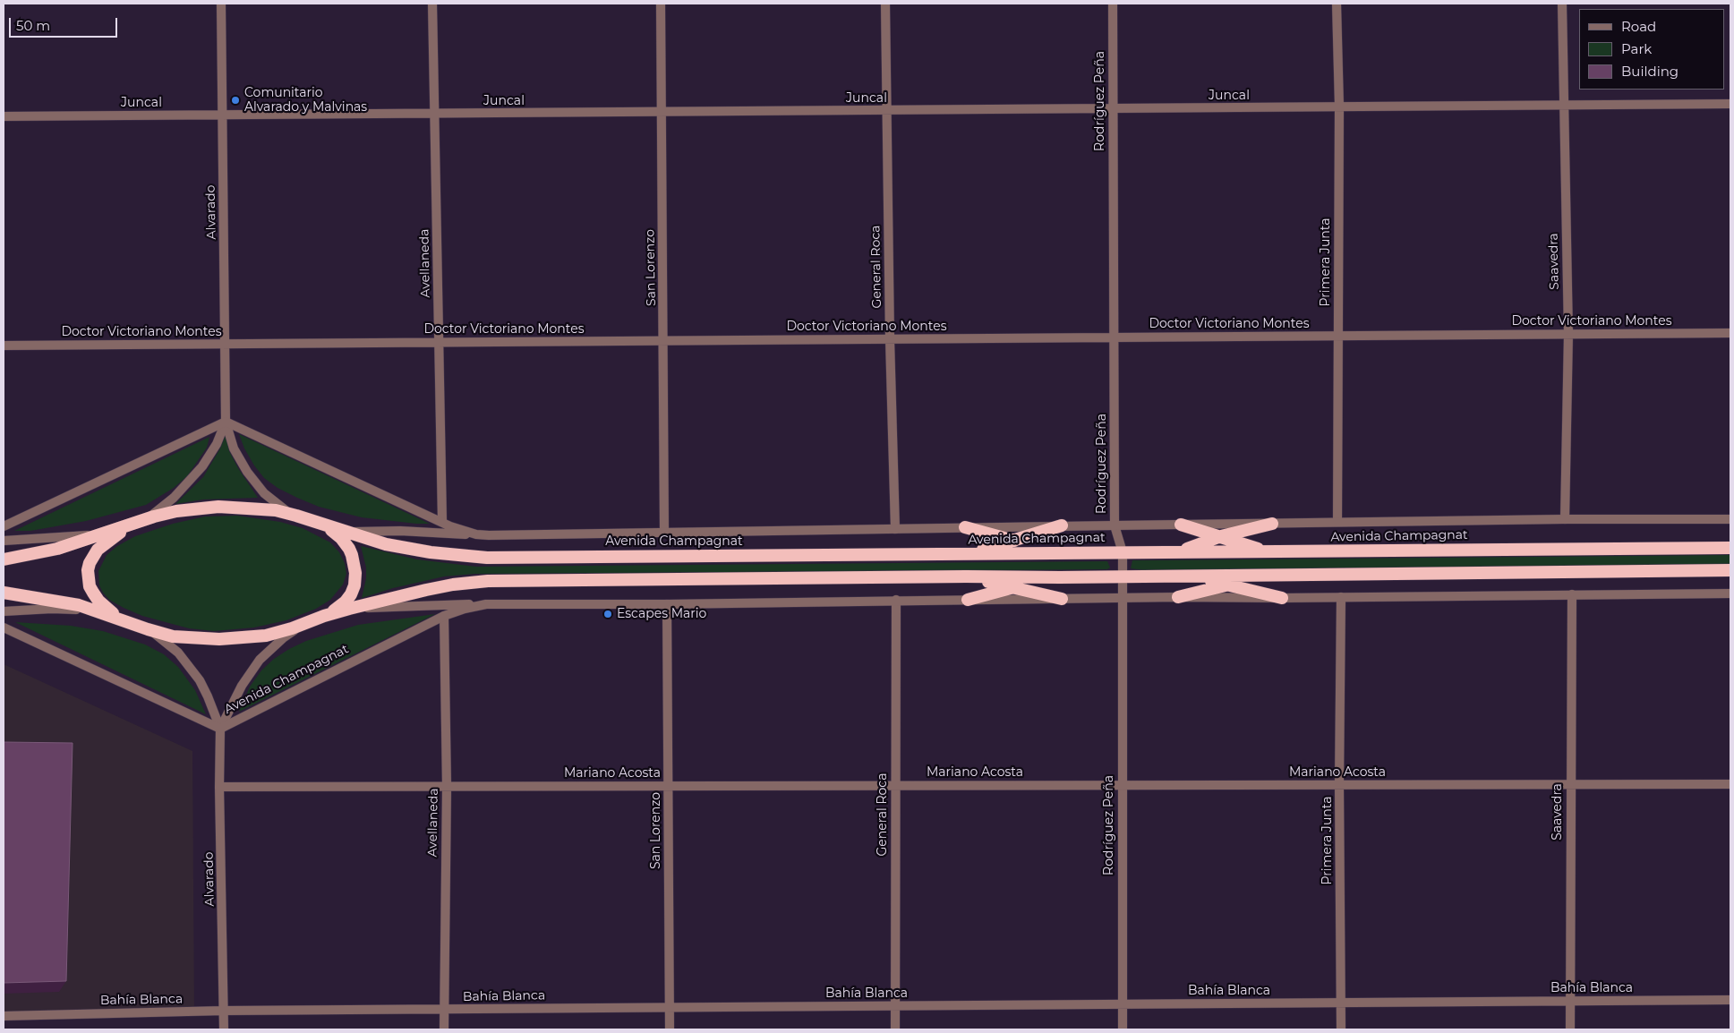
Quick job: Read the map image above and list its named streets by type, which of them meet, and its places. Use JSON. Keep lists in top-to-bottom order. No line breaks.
{"streets":{"highway":["Avenida Champagnat"],"street":["Juncal","Rodríguez Peña","Alvarado","Saavedra","Primera Junta","Avellaneda","General Roca","San Lorenzo","Doctor Victoriano Montes","Mariano Acosta","Bahía Blanca"]},"crossings":[["Juncal","Rodríguez Peña"],["Juncal","Alvarado"],["Juncal","Saavedra"],["Juncal","Primera Junta"],["Juncal","Avellaneda"],["Juncal","General Roca"],["Juncal","San Lorenzo"],["Rodríguez Peña","Doctor Victoriano Montes"],["Rodríguez Peña","Avenida Champagnat"],["Rodríguez Peña","Mariano Acosta"],["Rodríguez Peña","Bahía Blanca"],["Alvarado","Doctor Victoriano Montes"],["Alvarado","Avenida Champagnat"],["Alvarado","Mariano Acosta"],["Alvarado","Bahía Blanca"],["Saavedra","Doctor Victoriano Montes"],["Saavedra","Avenida Champagnat"],["Saavedra","Mariano Acosta"],["Saavedra","Bahía Blanca"],["Primera Junta","Doctor Victoriano Montes"],["Primera Junta","Avenida Champagnat"],["Primera Junta","Mariano Acosta"],["Primera Junta","Bahía Blanca"],["Avellaneda","Doctor Victoriano Montes"],["Avellaneda","Avenida Champagnat"],["Avellaneda","Mariano Acosta"],["Avellaneda","Bahía Blanca"],["General Roca","Doctor Victoriano Montes"],["General Roca","Avenida Champagnat"],["General Roca","Mariano Acosta"],["General Roca","Bahía Blanca"],["San Lorenzo","Doctor Victoriano Montes"],["San Lorenzo","Avenida Champagnat"],["San Lorenzo","Mariano Acosta"],["San Lorenzo","Bahía Blanca"]],"places":["Comunitario Alvarado y Malvinas","Escapes Mario"],"legend":["Road","Park","Building"],"scale_bar":"50 m"}
